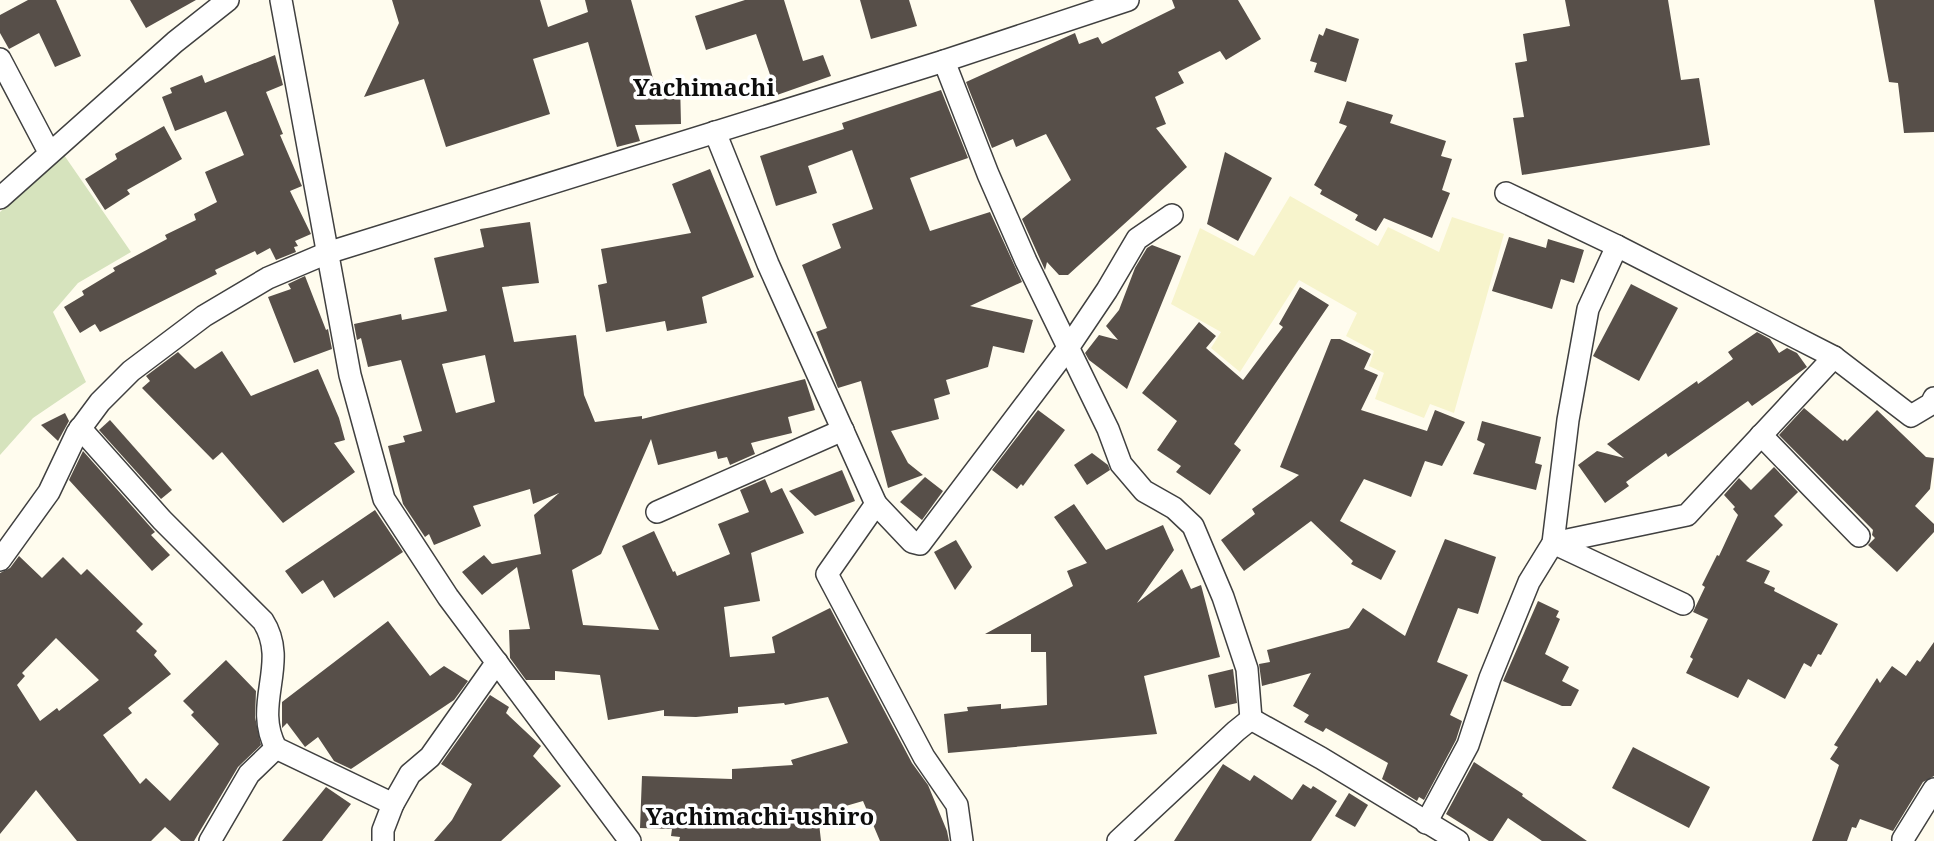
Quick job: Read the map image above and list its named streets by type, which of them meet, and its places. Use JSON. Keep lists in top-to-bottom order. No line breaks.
{"districts":["Yachimachi","Yachimachi-ushiro"]}
